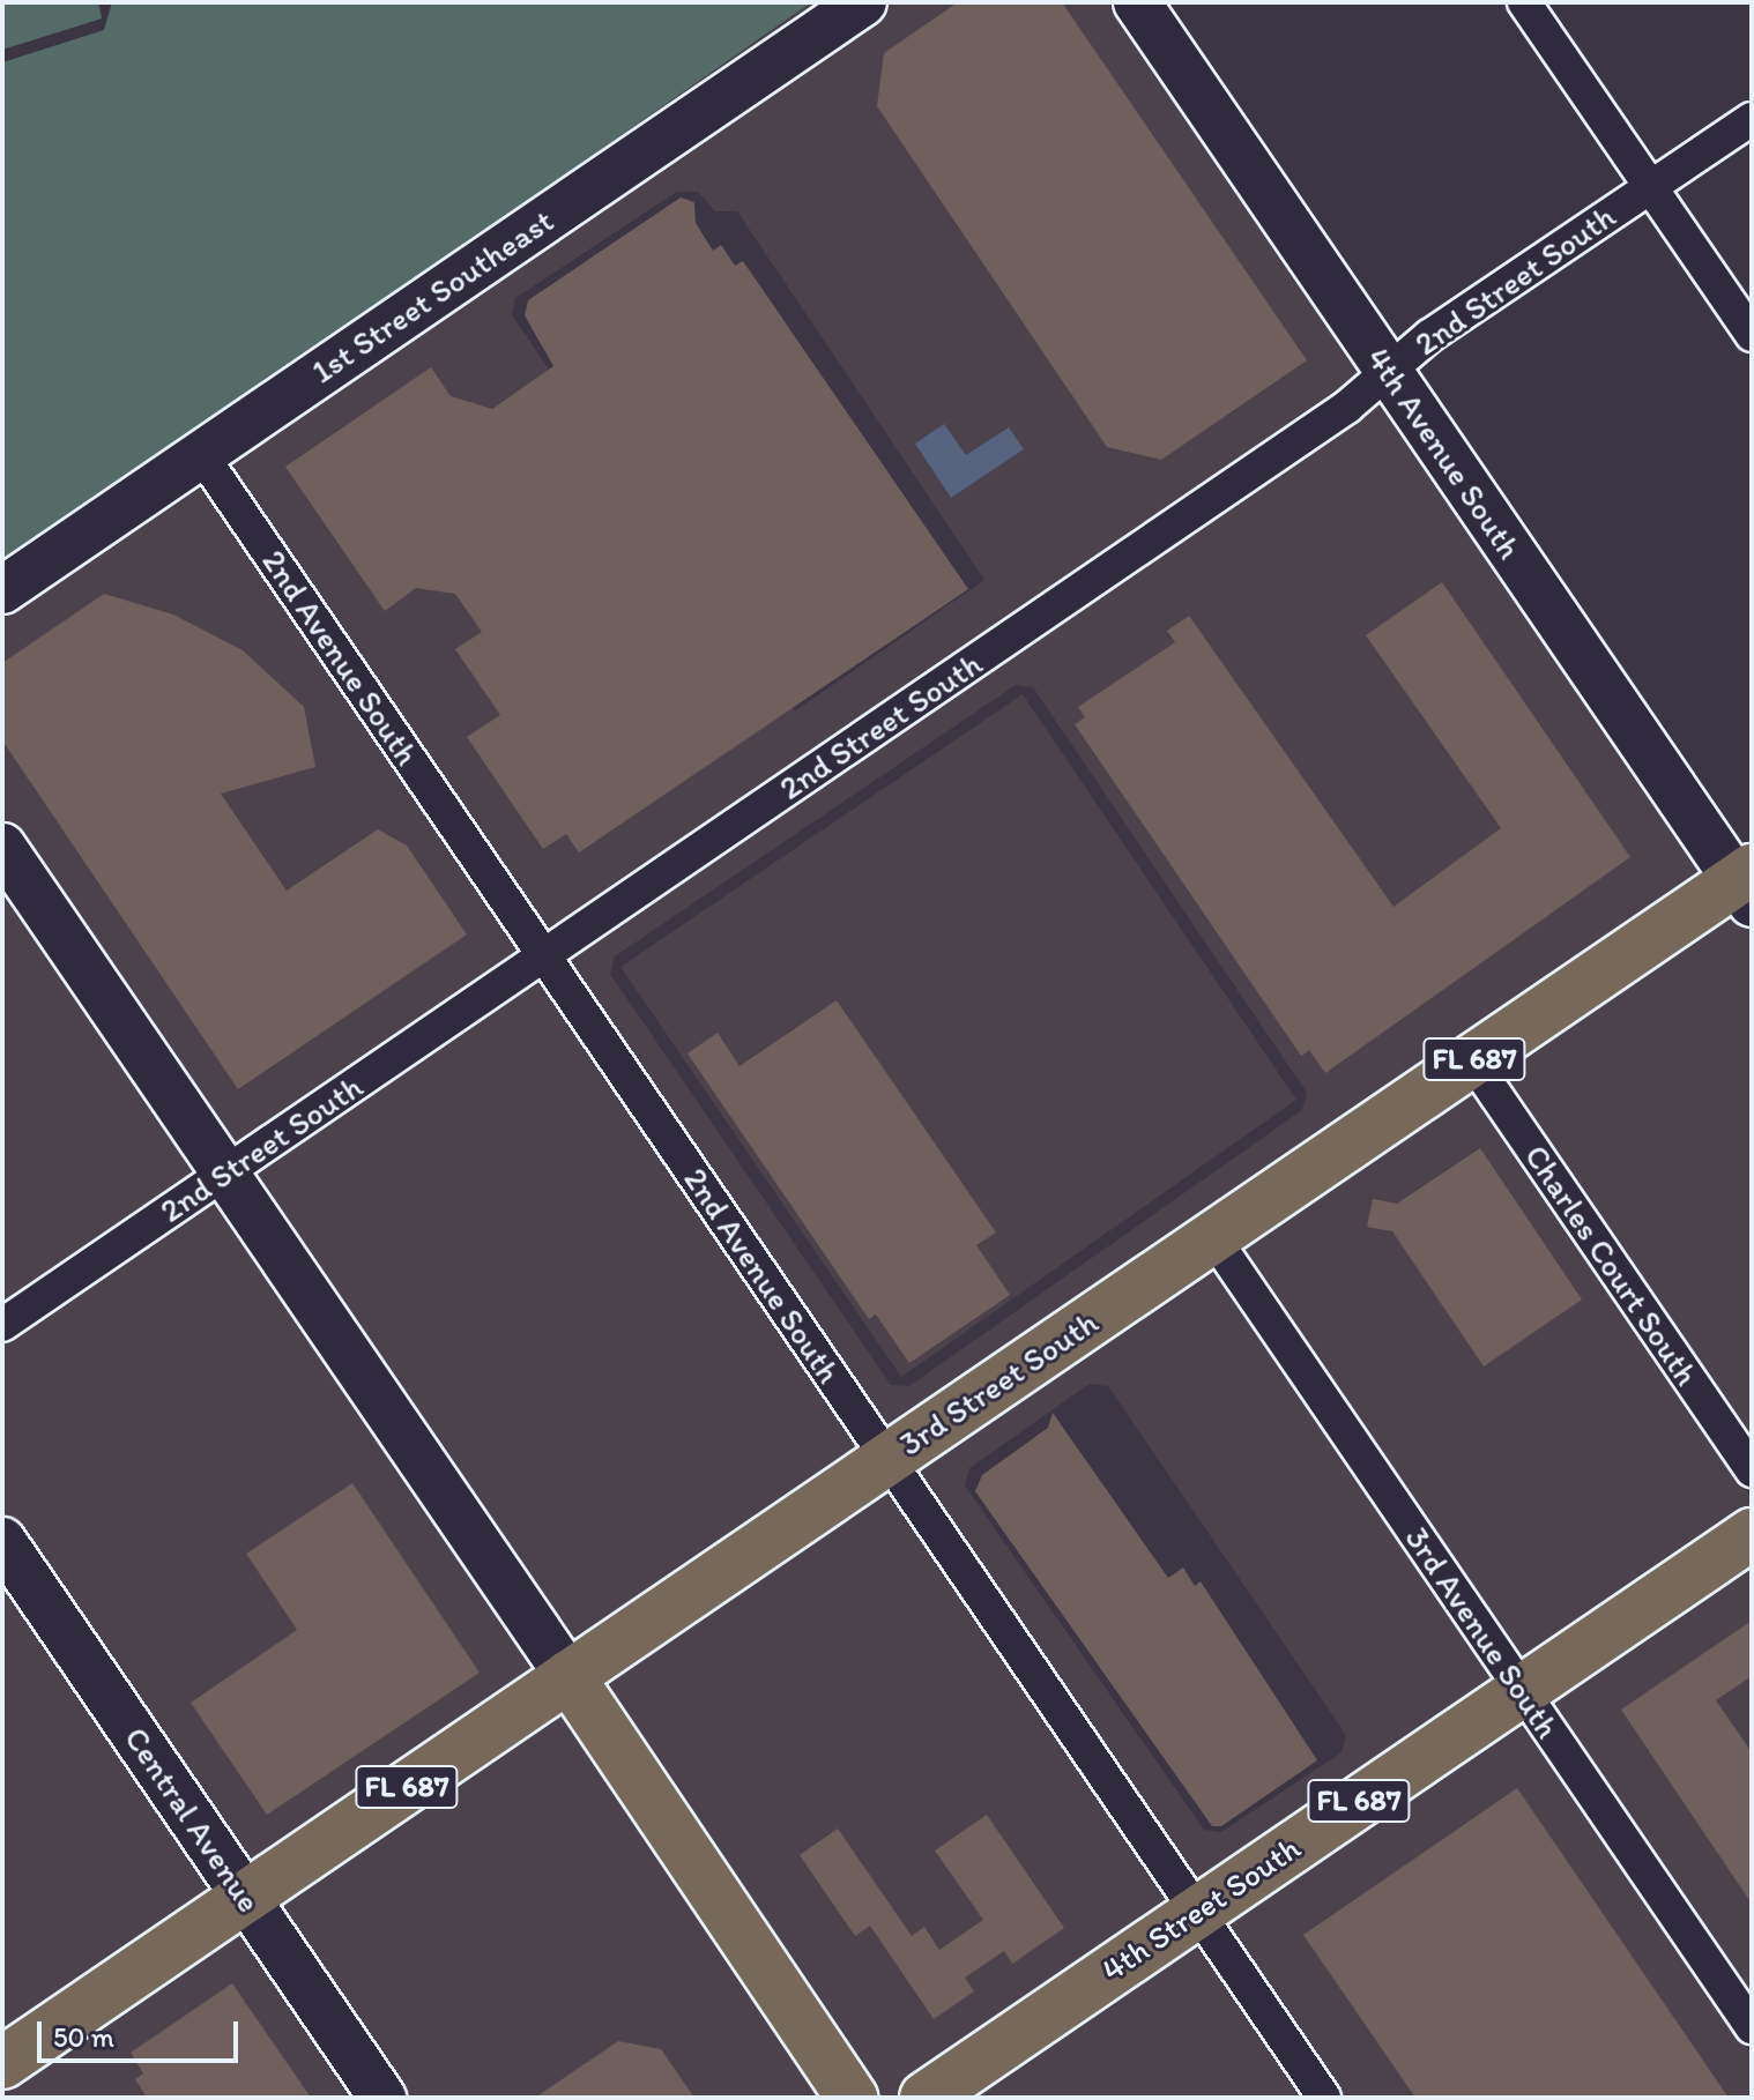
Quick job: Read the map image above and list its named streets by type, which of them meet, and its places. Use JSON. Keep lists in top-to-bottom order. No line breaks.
{"streets":{"main road":["FL 687","3rd Street South","4th Street South"],"street":["2nd Street South","1st Street Southeast","4th Avenue South","2nd Avenue South","Charles Court South","3rd Avenue South","Central Avenue"]},"crossings":[["2nd Street South","4th Avenue South"],["2nd Street South","2nd Avenue South"],["1st Street Southeast","2nd Avenue South"],["4th Avenue South","3rd Street South"],["2nd Avenue South","3rd Street South"],["2nd Avenue South","4th Street South"],["FL 687","3rd Street South"],["FL 687","Central Avenue"],["Charles Court South","3rd Street South"],["3rd Street South","3rd Avenue South"],["3rd Street South","Central Avenue"],["3rd Avenue South","4th Street South"]],"scale_bar":"50 m"}
